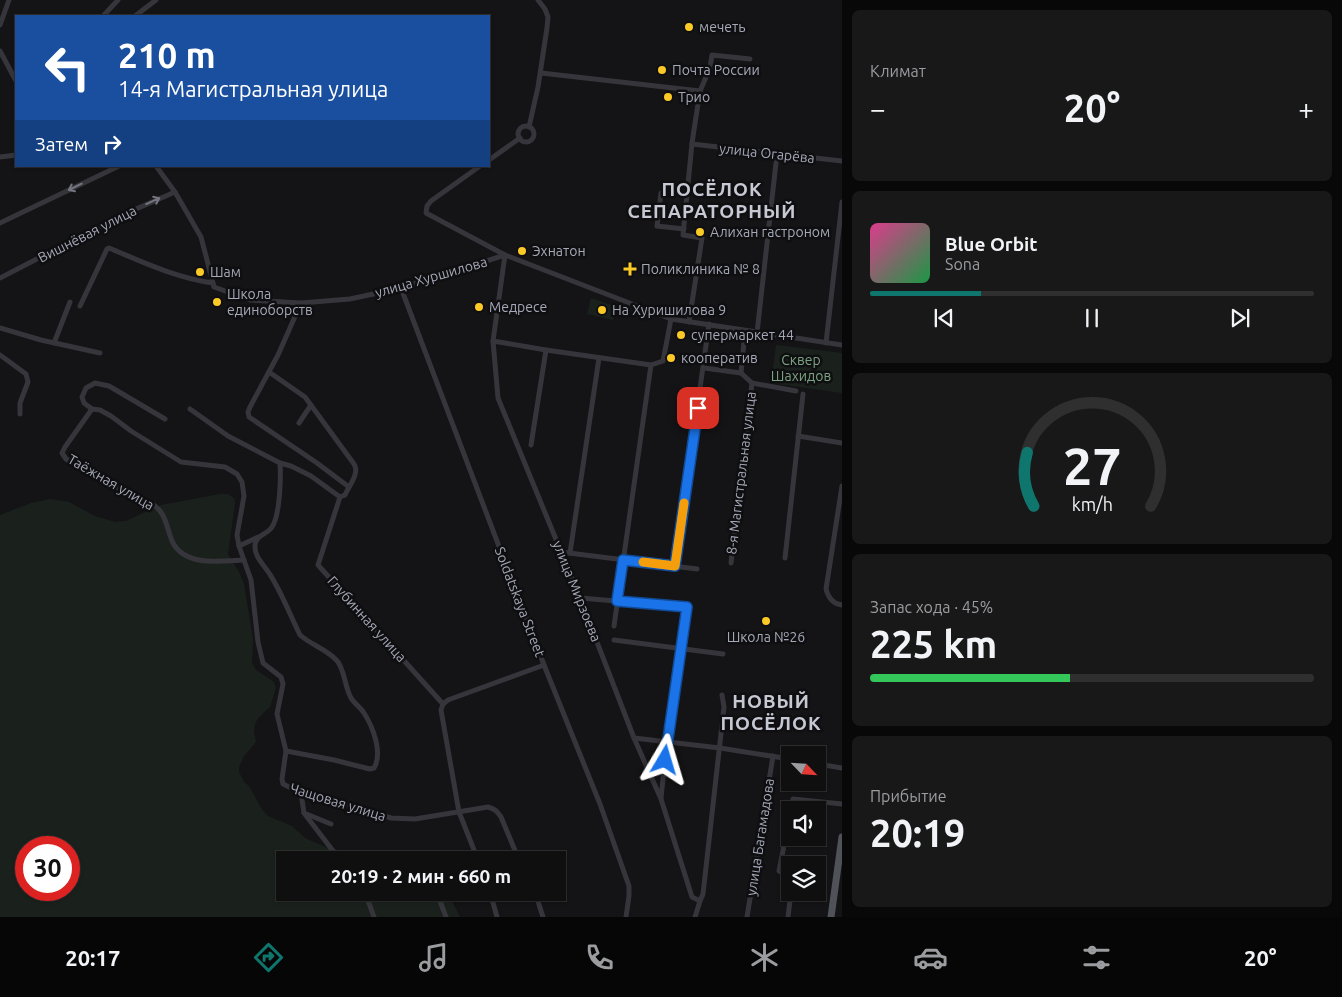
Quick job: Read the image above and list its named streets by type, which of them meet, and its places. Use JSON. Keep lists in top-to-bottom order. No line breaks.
{"streets":{"street":["улица Огарёва","Вишнёвая улица","улица Хуршилова","8-я Магистральная улица","Таёжная улица","улица Мирзоева","Soldatskaya Street","Глубинная улица","Чащовая улица","улица Багамадова"]},"crossings":[["улица Хуршилова","улица Мирзоева"],["улица Хуршилова","Soldatskaya Street"],["Таёжная улица","Чащовая улица"]],"one_way":["Вишнёвая улица"],"districts":["ПОСЁЛОК СЕПАРАТОРНЫЙ","НОВЫЙ ПОСЁЛОК"],"parks":["Сквер Шахидов"],"places":{"other":["мечеть","Почта России","Трио","Алихан гастроном","Эхнатон","Шам","Школа единоборств","Медресе","На Хуришилова 9","супермаркет 44","кооператив","Школа №26"],"health":["Поликлиника № 8"]},"north":"bottom right","page":{"tile":["Климат",["Запас хода · 45%","225 km"],["Прибытие","20:19"]],"turn":["210 m","14-я Магистральная улица"],"heat":["−","20°","+"],"then":"Затем","song":["Blue Orbit","Sona"],"limit":"30","trip":"20:19 · 2 мин · 660 m","tabs":["20:17","20°"],"gauge":["27","km/h"]}}
